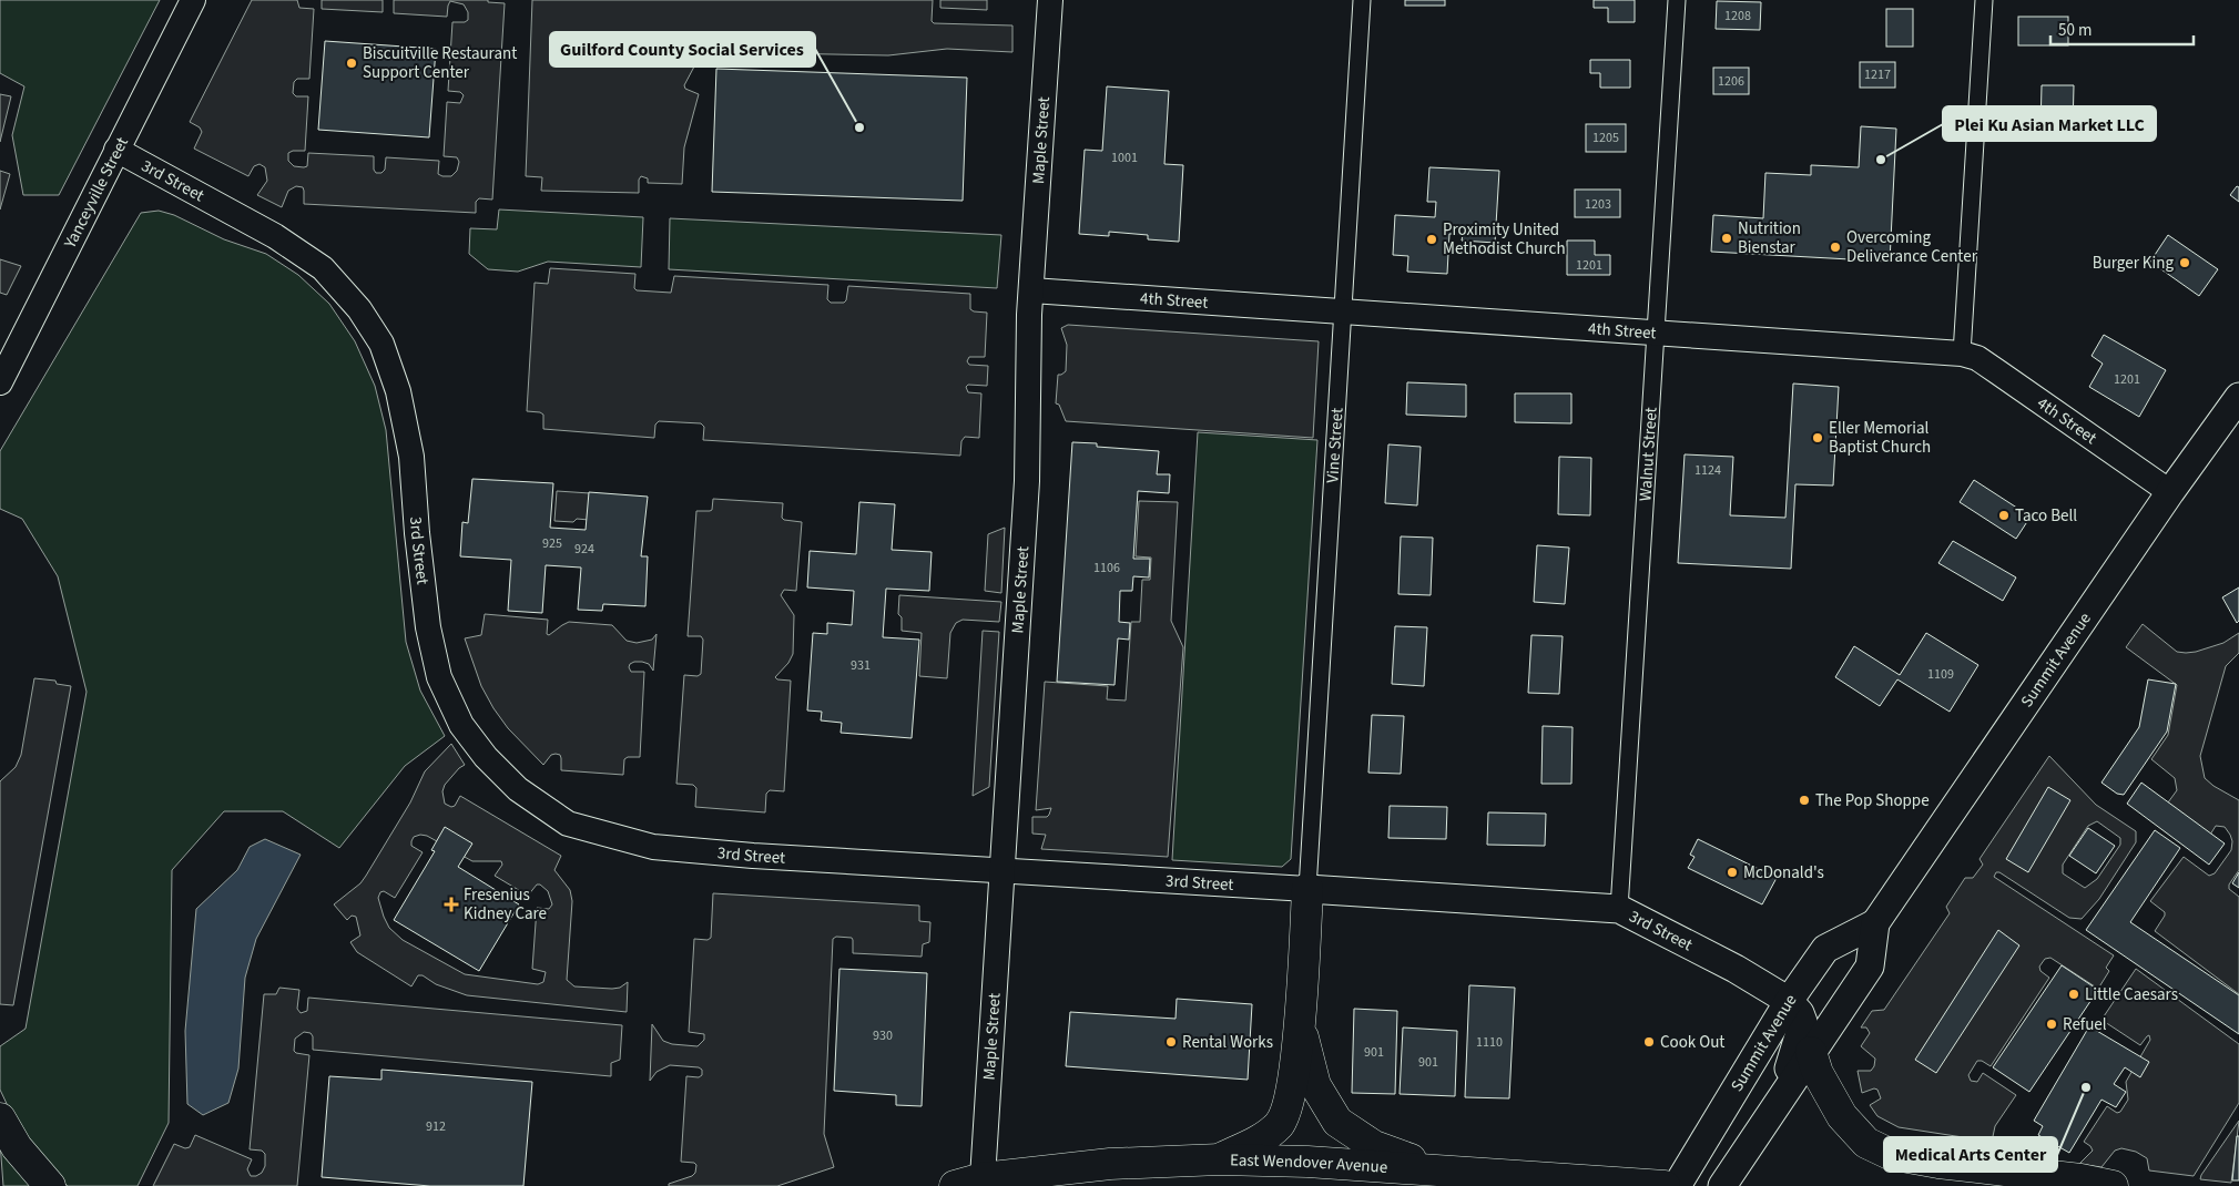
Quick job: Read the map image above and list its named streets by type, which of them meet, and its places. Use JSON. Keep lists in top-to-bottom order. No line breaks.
{"streets":{"highway":["East Wendover Avenue"],"main road":["3rd Street","Summit Avenue"],"street":["Maple Street","Yanceyville Street","4th Street","Vine Street","Walnut Street"]},"crossings":[["Maple Street","3rd Street"],["Maple Street","4th Street"],["Maple Street","East Wendover Avenue"],["3rd Street","Yanceyville Street"],["3rd Street","Vine Street"],["3rd Street","Walnut Street"],["3rd Street","Summit Avenue"],["4th Street","Vine Street"],["4th Street","Walnut Street"],["4th Street","Summit Avenue"]],"places":{"other":["Biscuitville Restaurant Support Center","Guilford County Social Services","Plei Ku Asian Market LLC","Nutrition Bienstar","Proximity United Methodist Church","Overcoming Deliverance Center","Burger King","Eller Memorial Baptist Church","Taco Bell","The Pop Shoppe","McDonald's","Little Caesars","Refuel","Rental Works","Cook Out","Medical Arts Center"],"health":["Fresenius Kidney Care"]},"house_numbers":["1208","1217","1206","1205","1001","1203","1201","1201","1124","925","924","1106","931","1109","930","1110","901","901","912"],"scale_bar":"50 m"}
